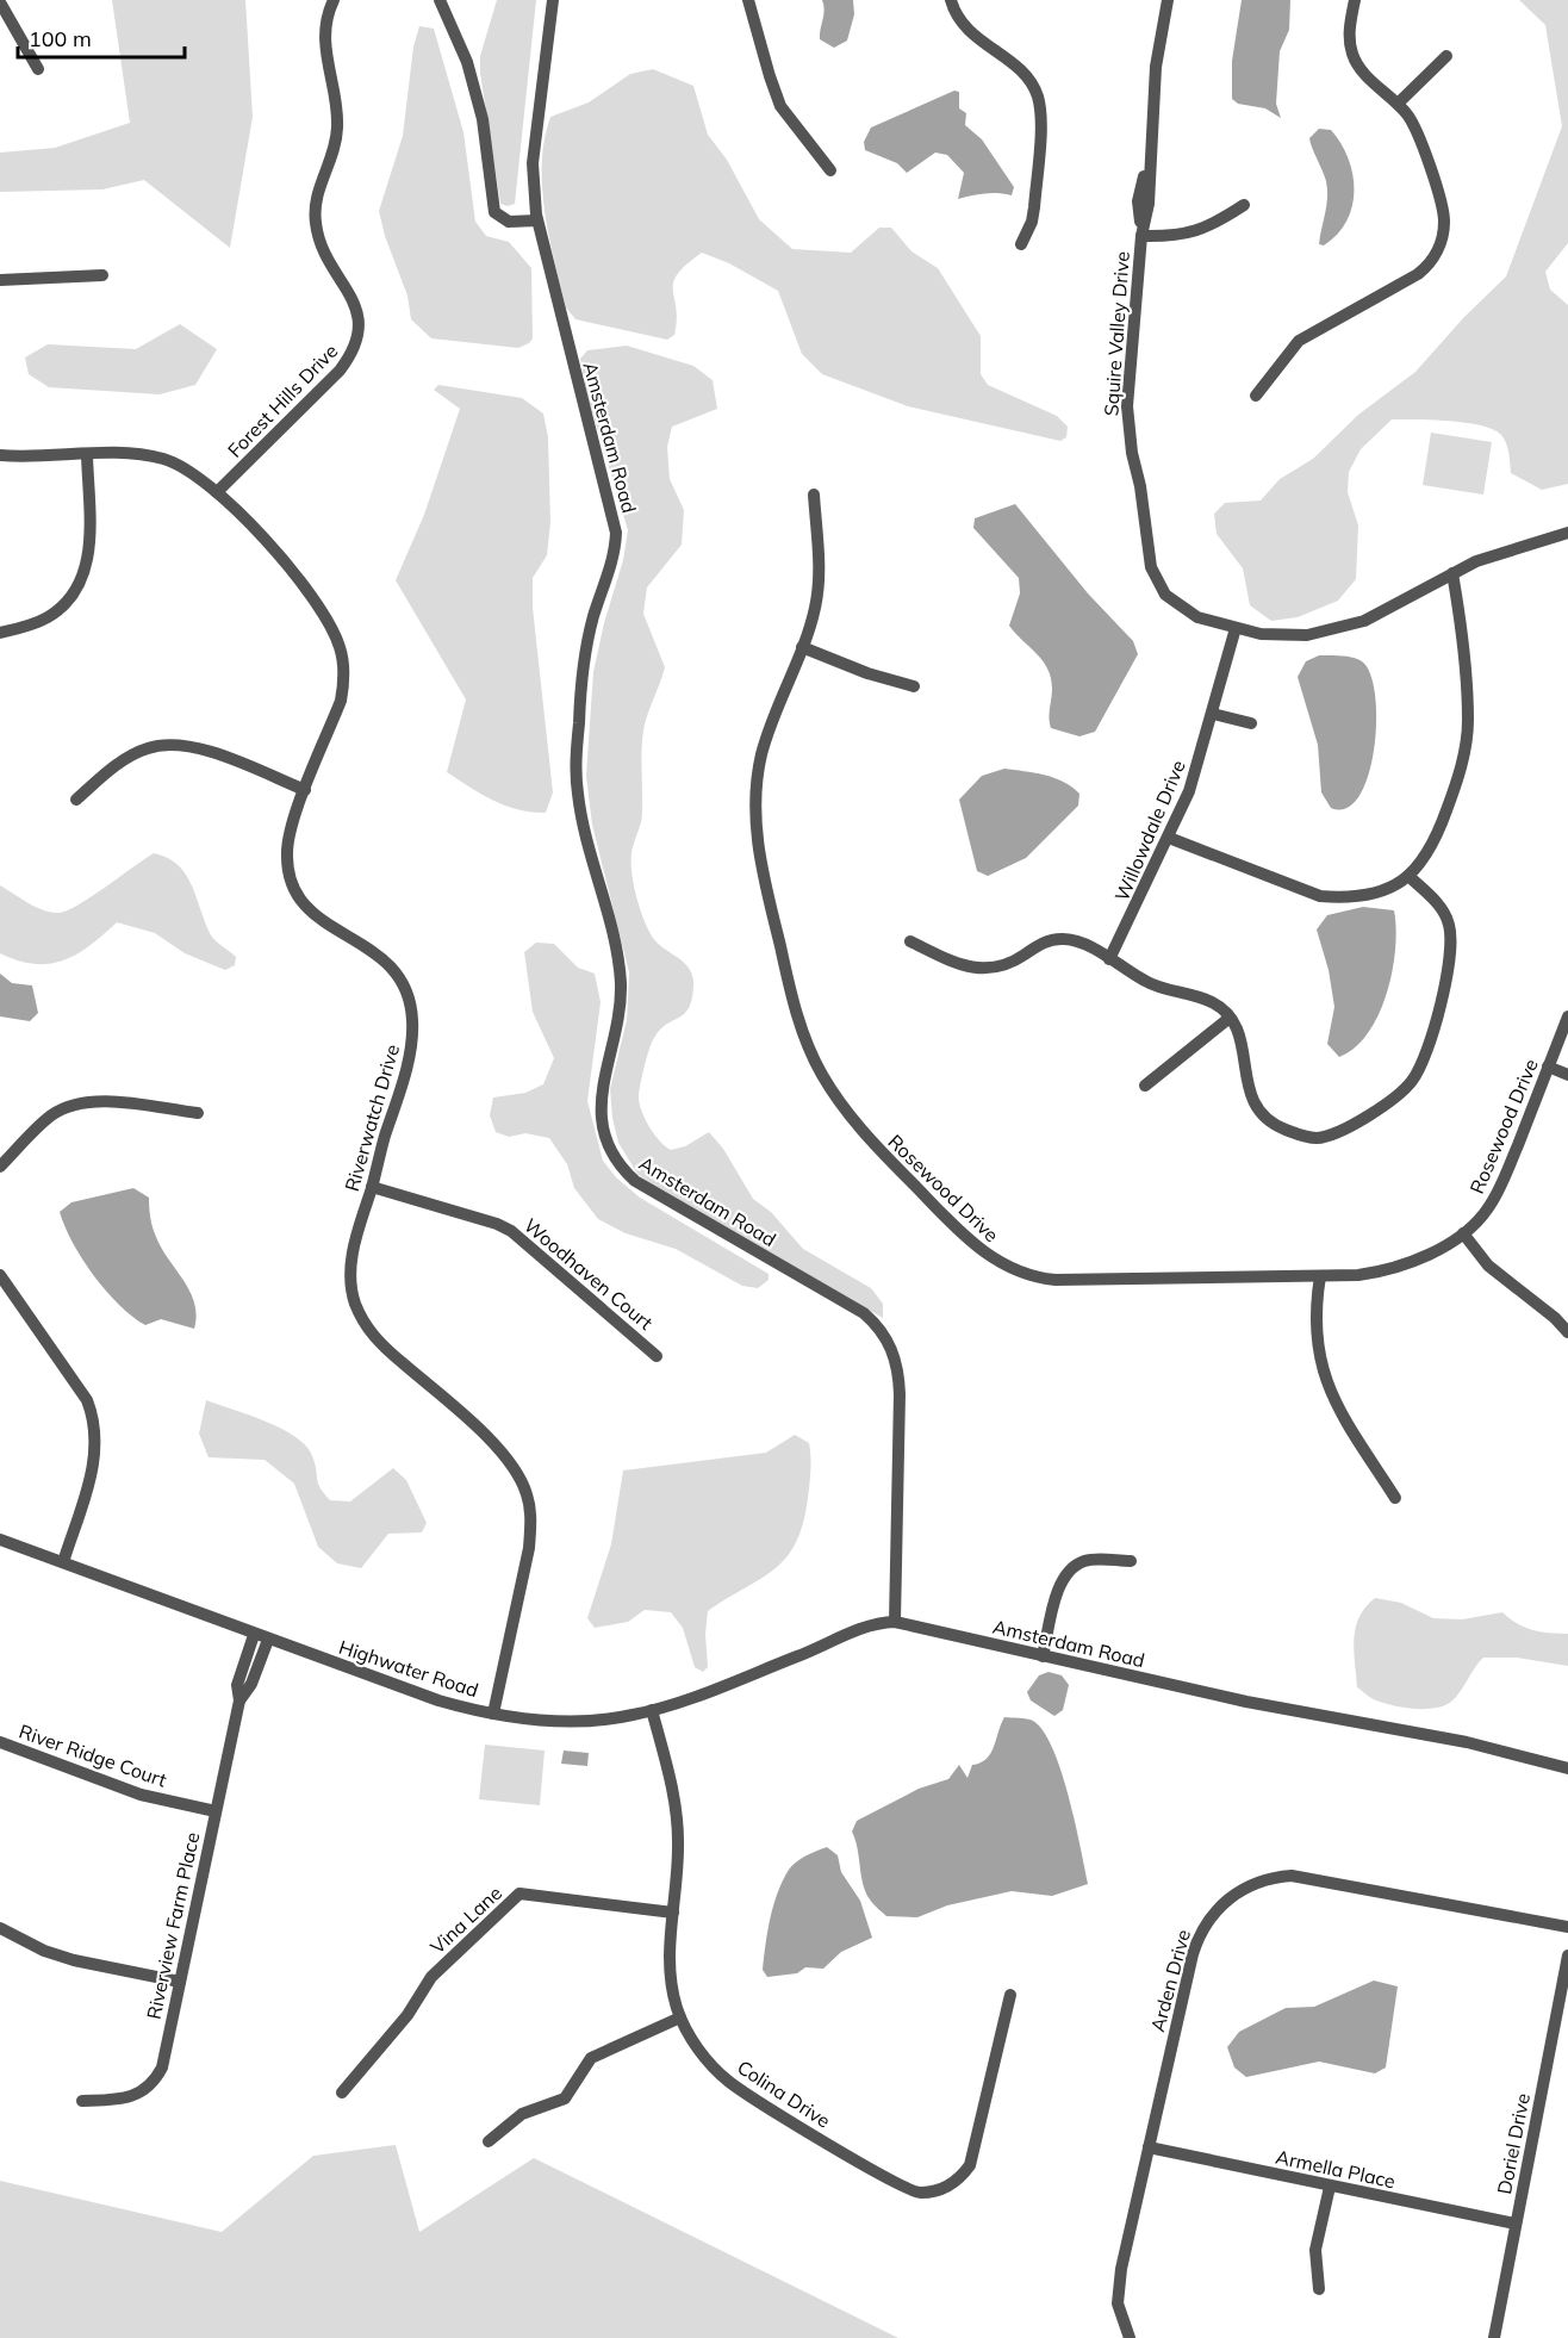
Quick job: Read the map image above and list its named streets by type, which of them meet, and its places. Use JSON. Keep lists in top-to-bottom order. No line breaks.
{"streets":{"street":["Squire Valley Drive","Forest Hills Drive","Amsterdam Road","Willowdale Drive","Riverwatch Drive","Rosewood Drive","Woodhaven Court","Highwater Road","River Ridge Court","Vina Lane","Riverview Farm Place","Arden Drive","Colina Drive","Doriel Drive","Armella Place"]},"crossings":[["Squire Valley Drive","Willowdale Drive"],["Forest Hills Drive","Riverwatch Drive"],["Amsterdam Road","Highwater Road"],["Riverwatch Drive","Woodhaven Court"],["Riverwatch Drive","Highwater Road"],["Highwater Road","Riverview Farm Place"],["Highwater Road","Colina Drive"],["River Ridge Court","Riverview Farm Place"],["Vina Lane","Colina Drive"],["Arden Drive","Armella Place"],["Doriel Drive","Armella Place"]],"scale_bar":"100 m"}
